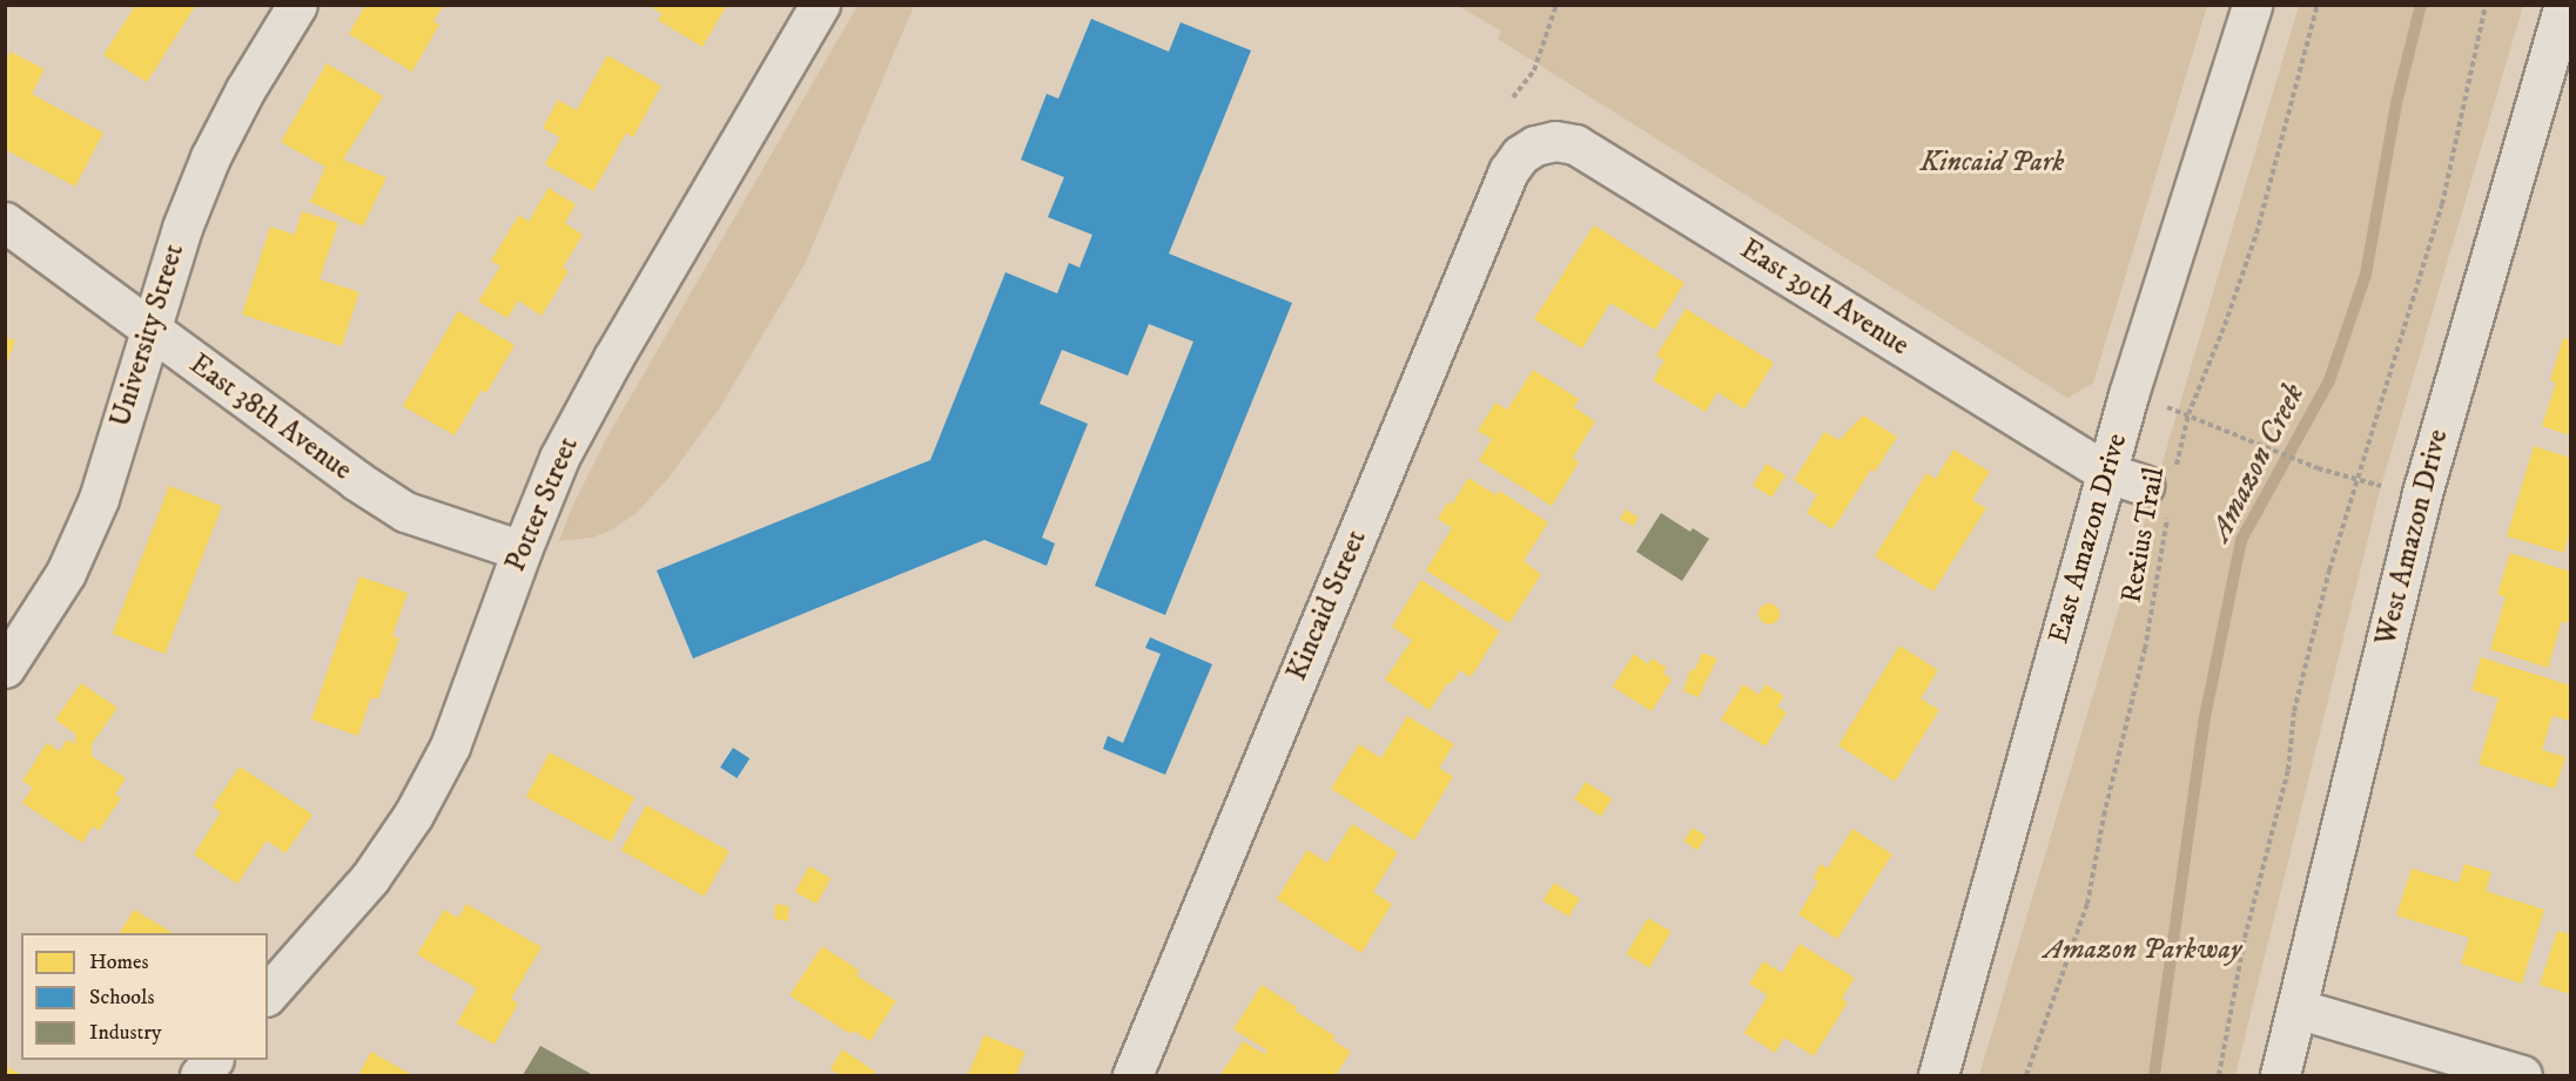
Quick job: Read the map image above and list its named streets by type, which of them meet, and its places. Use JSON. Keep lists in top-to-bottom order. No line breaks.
{"streets":{"street":["East 39th Avenue","University Street","East 38th Avenue","Potter Street","West Amazon Drive","East Amazon Drive","Kincaid Street"],"path":["Rexius Trail"]},"crossings":[["East 39th Avenue","Rexius Trail"],["East 39th Avenue","East Amazon Drive"],["East 39th Avenue","Kincaid Street"],["University Street","East 38th Avenue"],["East 38th Avenue","Potter Street"]],"water":["Amazon Creek"],"parks":["Kincaid Park","Amazon Parkway"],"legend":["Homes","Schools","Industry"]}
